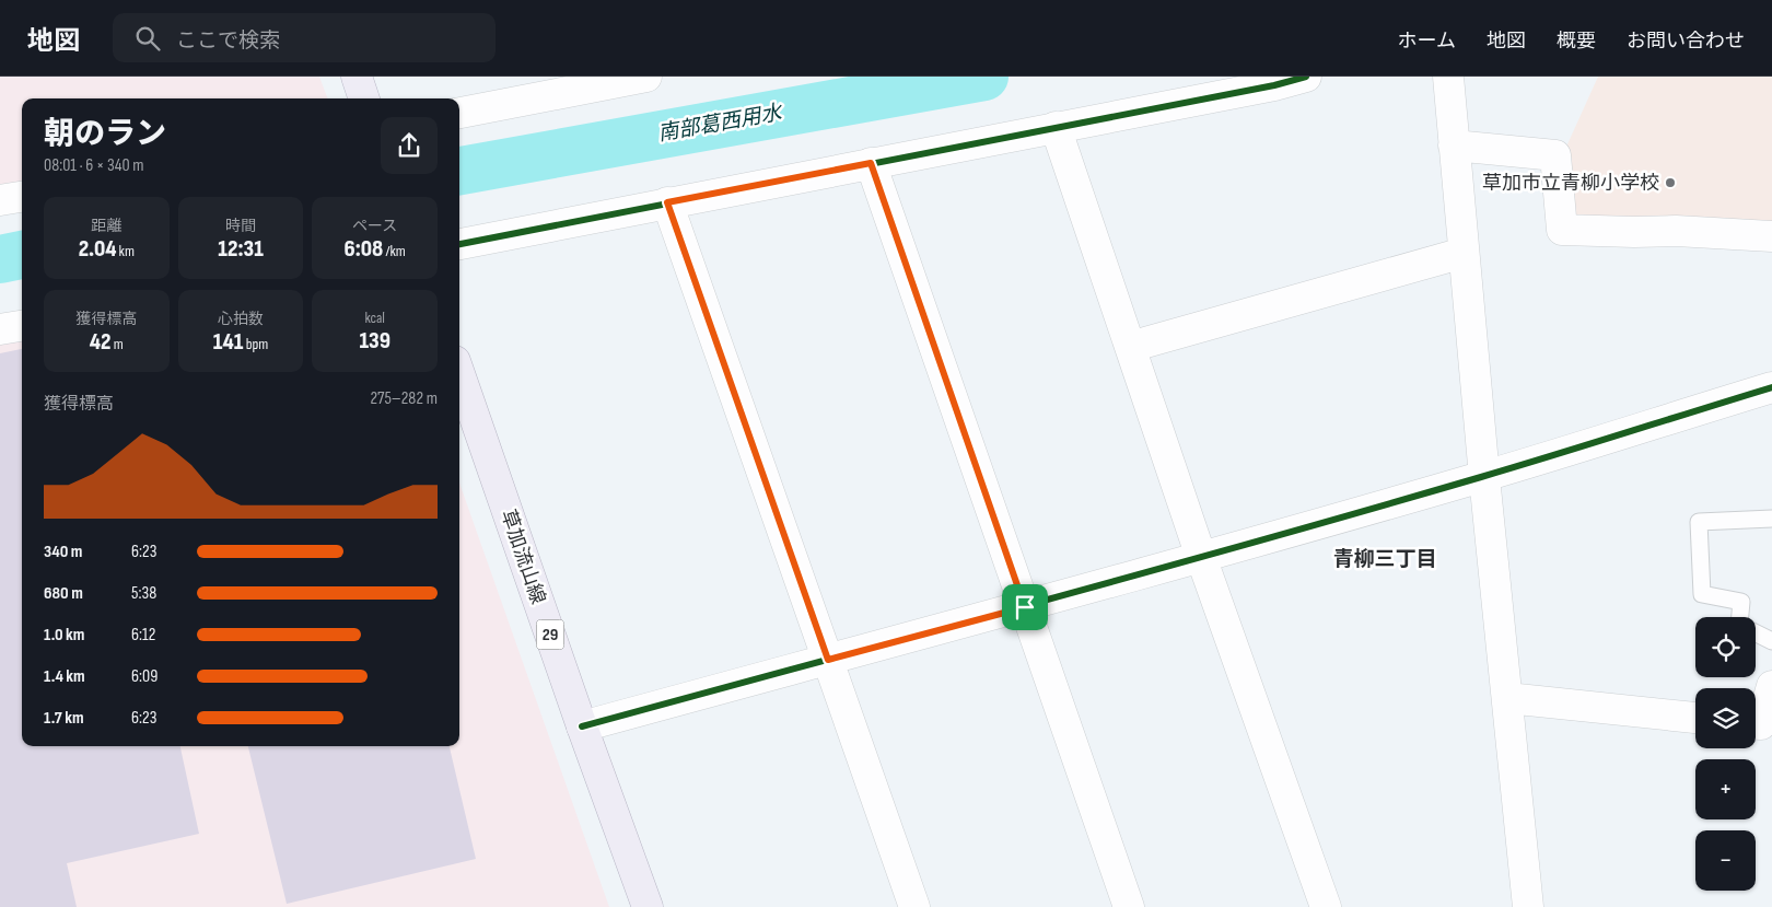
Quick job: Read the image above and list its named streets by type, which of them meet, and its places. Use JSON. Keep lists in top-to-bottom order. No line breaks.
{"streets":{"main road":["草加流山線","29"]},"districts":["青柳三丁目"],"water":["南部葛西用水"],"places":["草加市立青柳小学校"],"page":{"header":"地図","search":"ここで検索","nav":["ホーム","地図","概要","お問い合わせ"],"heading":["朝のラン","08:01 · 6 × 340 m"],"stats":[["距離","2.04 km"],["時間","12:31"],["ペース","6:08 /km"],["獲得標高","42 m"],["心拍数","141 bpm"],["kcal","139"]],"chart":["獲得標高","275–282 m"],"list":[{"name":"340 m","note":"6:23"},{"name":"680 m","note":"5:38"},{"name":"1.0 km","note":"6:12"},{"name":"1.4 km","note":"6:09"},{"name":"1.7 km","note":"6:23"}],"map_buttons":["+","−"]}}
